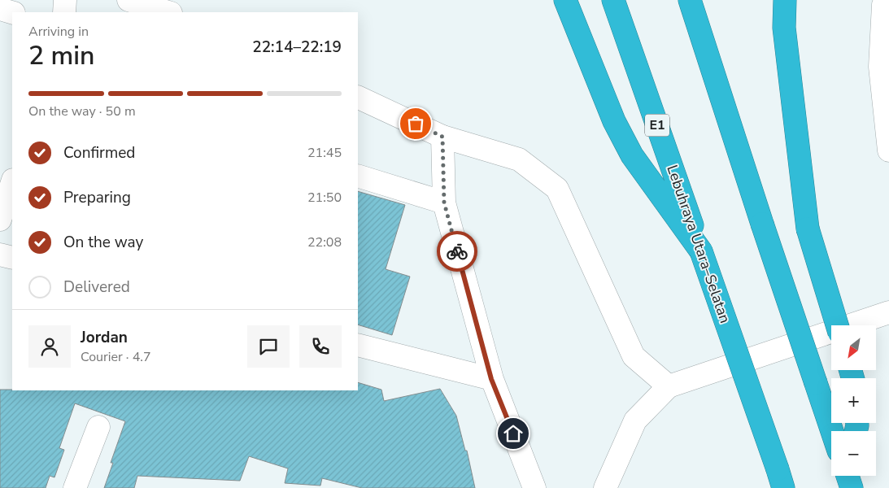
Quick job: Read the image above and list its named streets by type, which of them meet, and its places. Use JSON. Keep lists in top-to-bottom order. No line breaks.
{"streets":{"highway":["E1","Lebuhraya Utara–Selatan"]},"north":"bottom left","page":{"heading":["2 min","Arriving in","22:14–22:19"],"panel":["Jordan","Courier · 4.7"],"bar":"On the way · 50 m","list":[["Confirmed","21:45"],["Preparing","21:50"],["On the way","22:08"],"Delivered"],"map_buttons":["+","−"]}}
